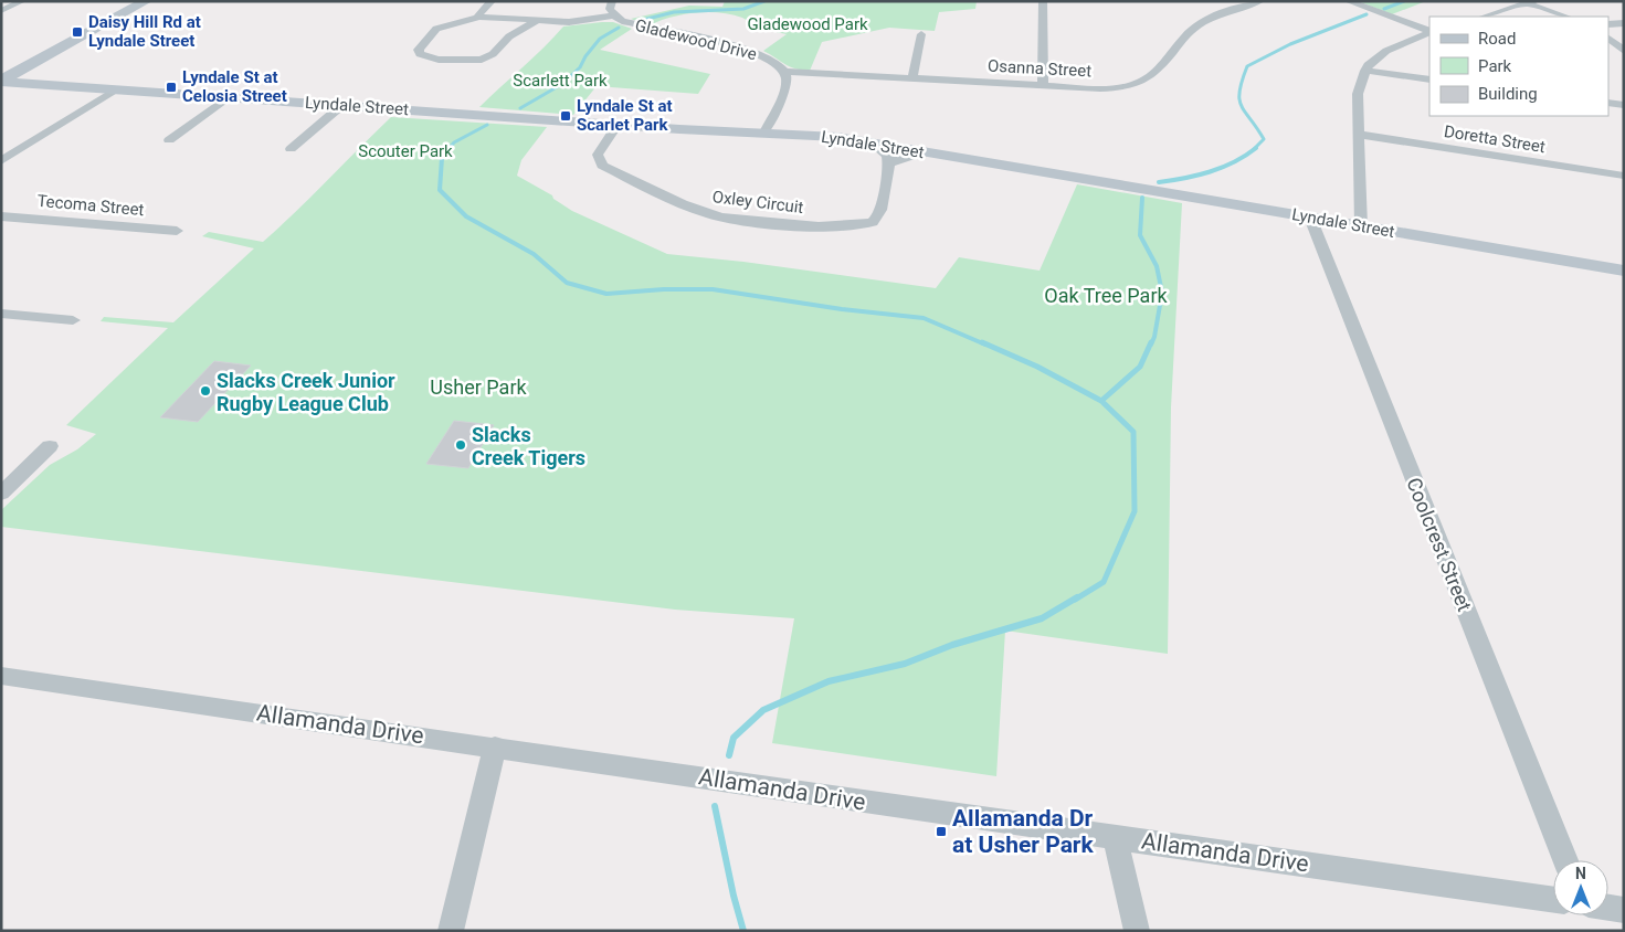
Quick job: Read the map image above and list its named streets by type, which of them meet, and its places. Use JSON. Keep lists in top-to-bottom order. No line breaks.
{"streets":{"street":["Gladewood Drive","Osanna Street","Lyndale Street","Doretta Street","Oxley Circuit","Tecoma Street","Coolcrest Street","Allamanda Drive"]},"crossings":[["Gladewood Drive","Osanna Street"],["Lyndale Street","Oxley Circuit"],["Lyndale Street","Coolcrest Street"]],"parks":["Gladewood Park","Scarlett Park","Scouter Park","Oak Tree Park","Usher Park"],"places":{"transit":["Daisy Hill Rd at Lyndale Street","Lyndale St at Celosia Street","Lyndale St at Scarlet Park","Allamanda Dr at Usher Park"],"other":["Slacks Creek Junior Rugby League Club","Slacks Creek Tigers"]},"legend":["Road","Park","Building"],"north":"top"}
